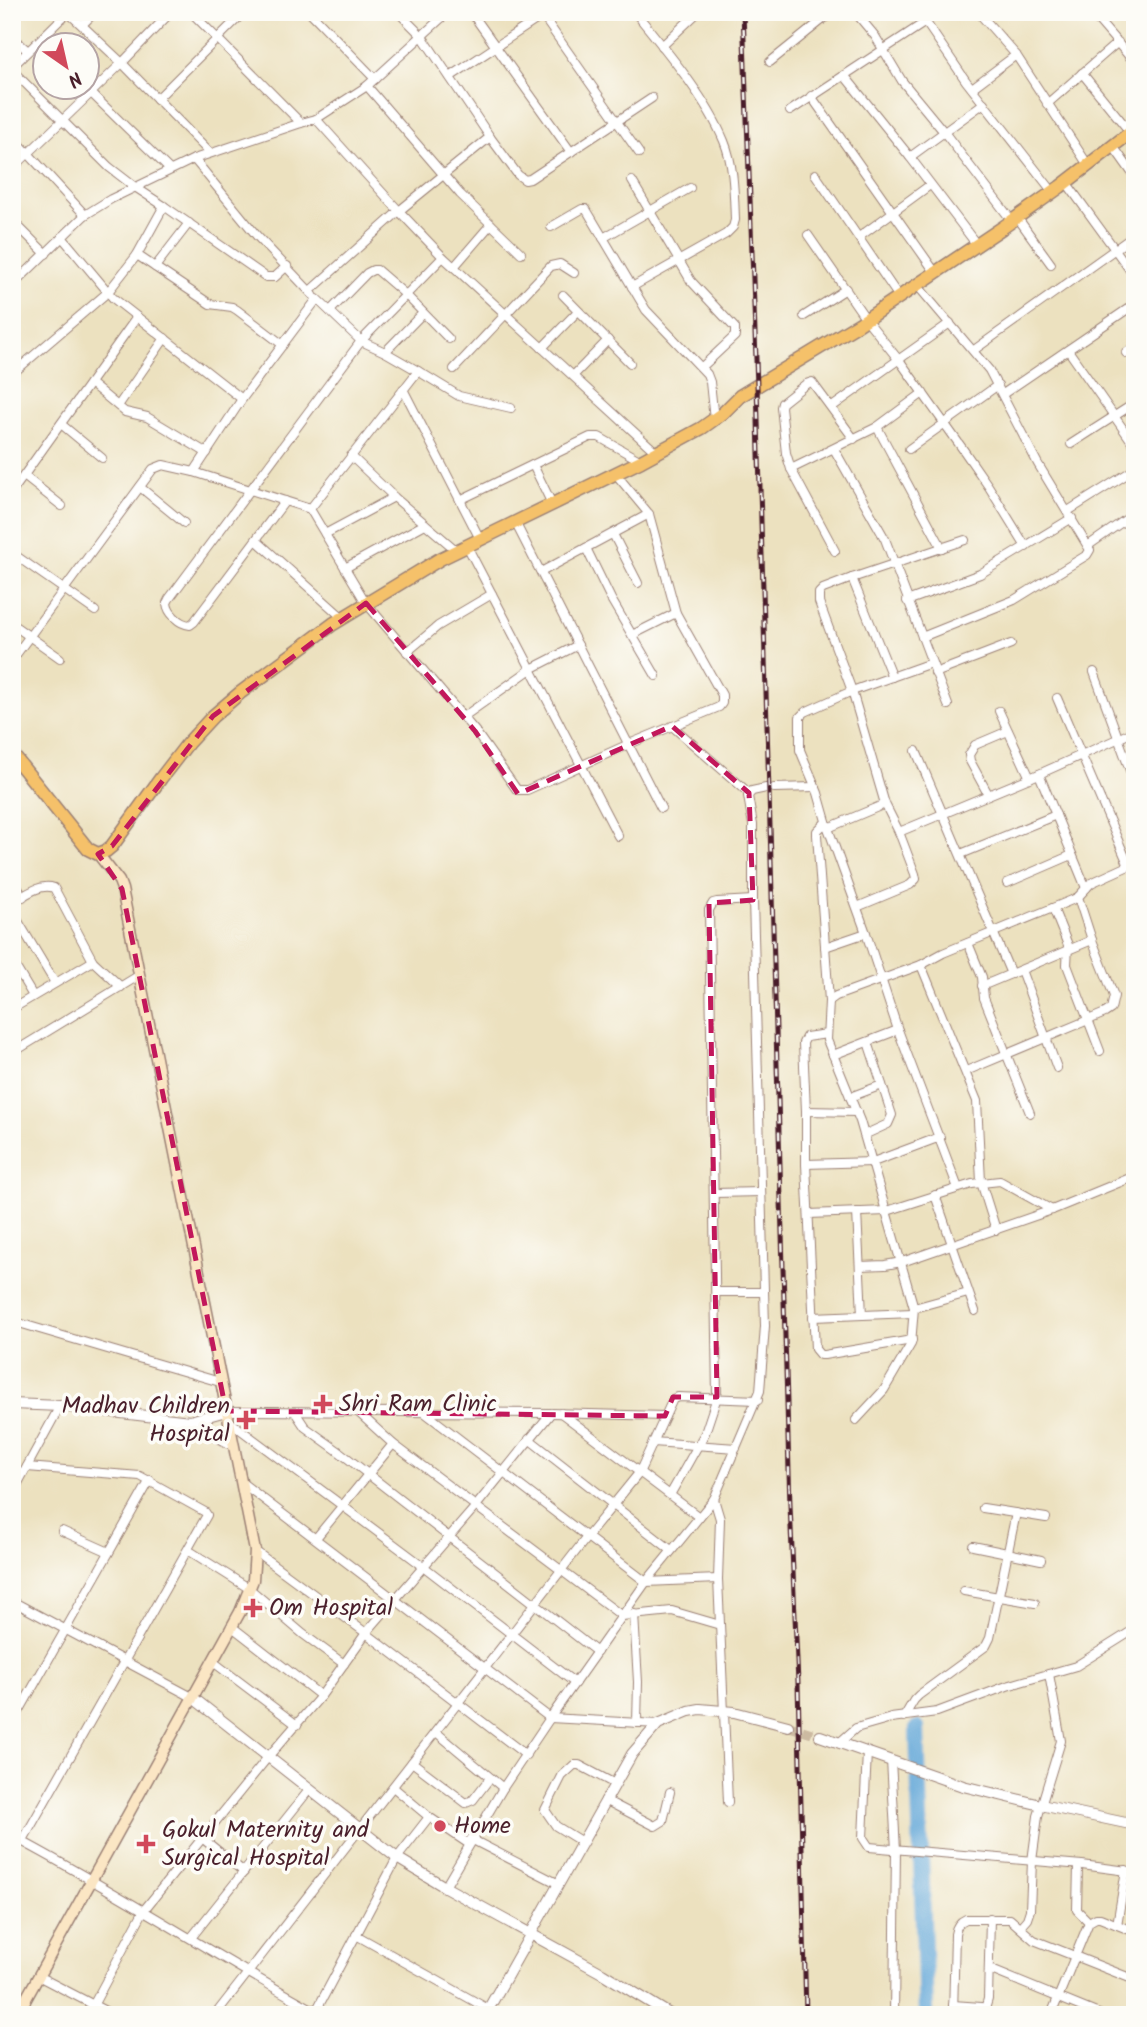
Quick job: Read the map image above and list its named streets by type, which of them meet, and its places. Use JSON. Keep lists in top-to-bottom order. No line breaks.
{"places":{"health":["Shri Ram Clinic","Madhav Children Hospital","Om Hospital","Gokul Maternity and Surgical Hospital"],"other":["Home"]},"north":"bottom right"}
